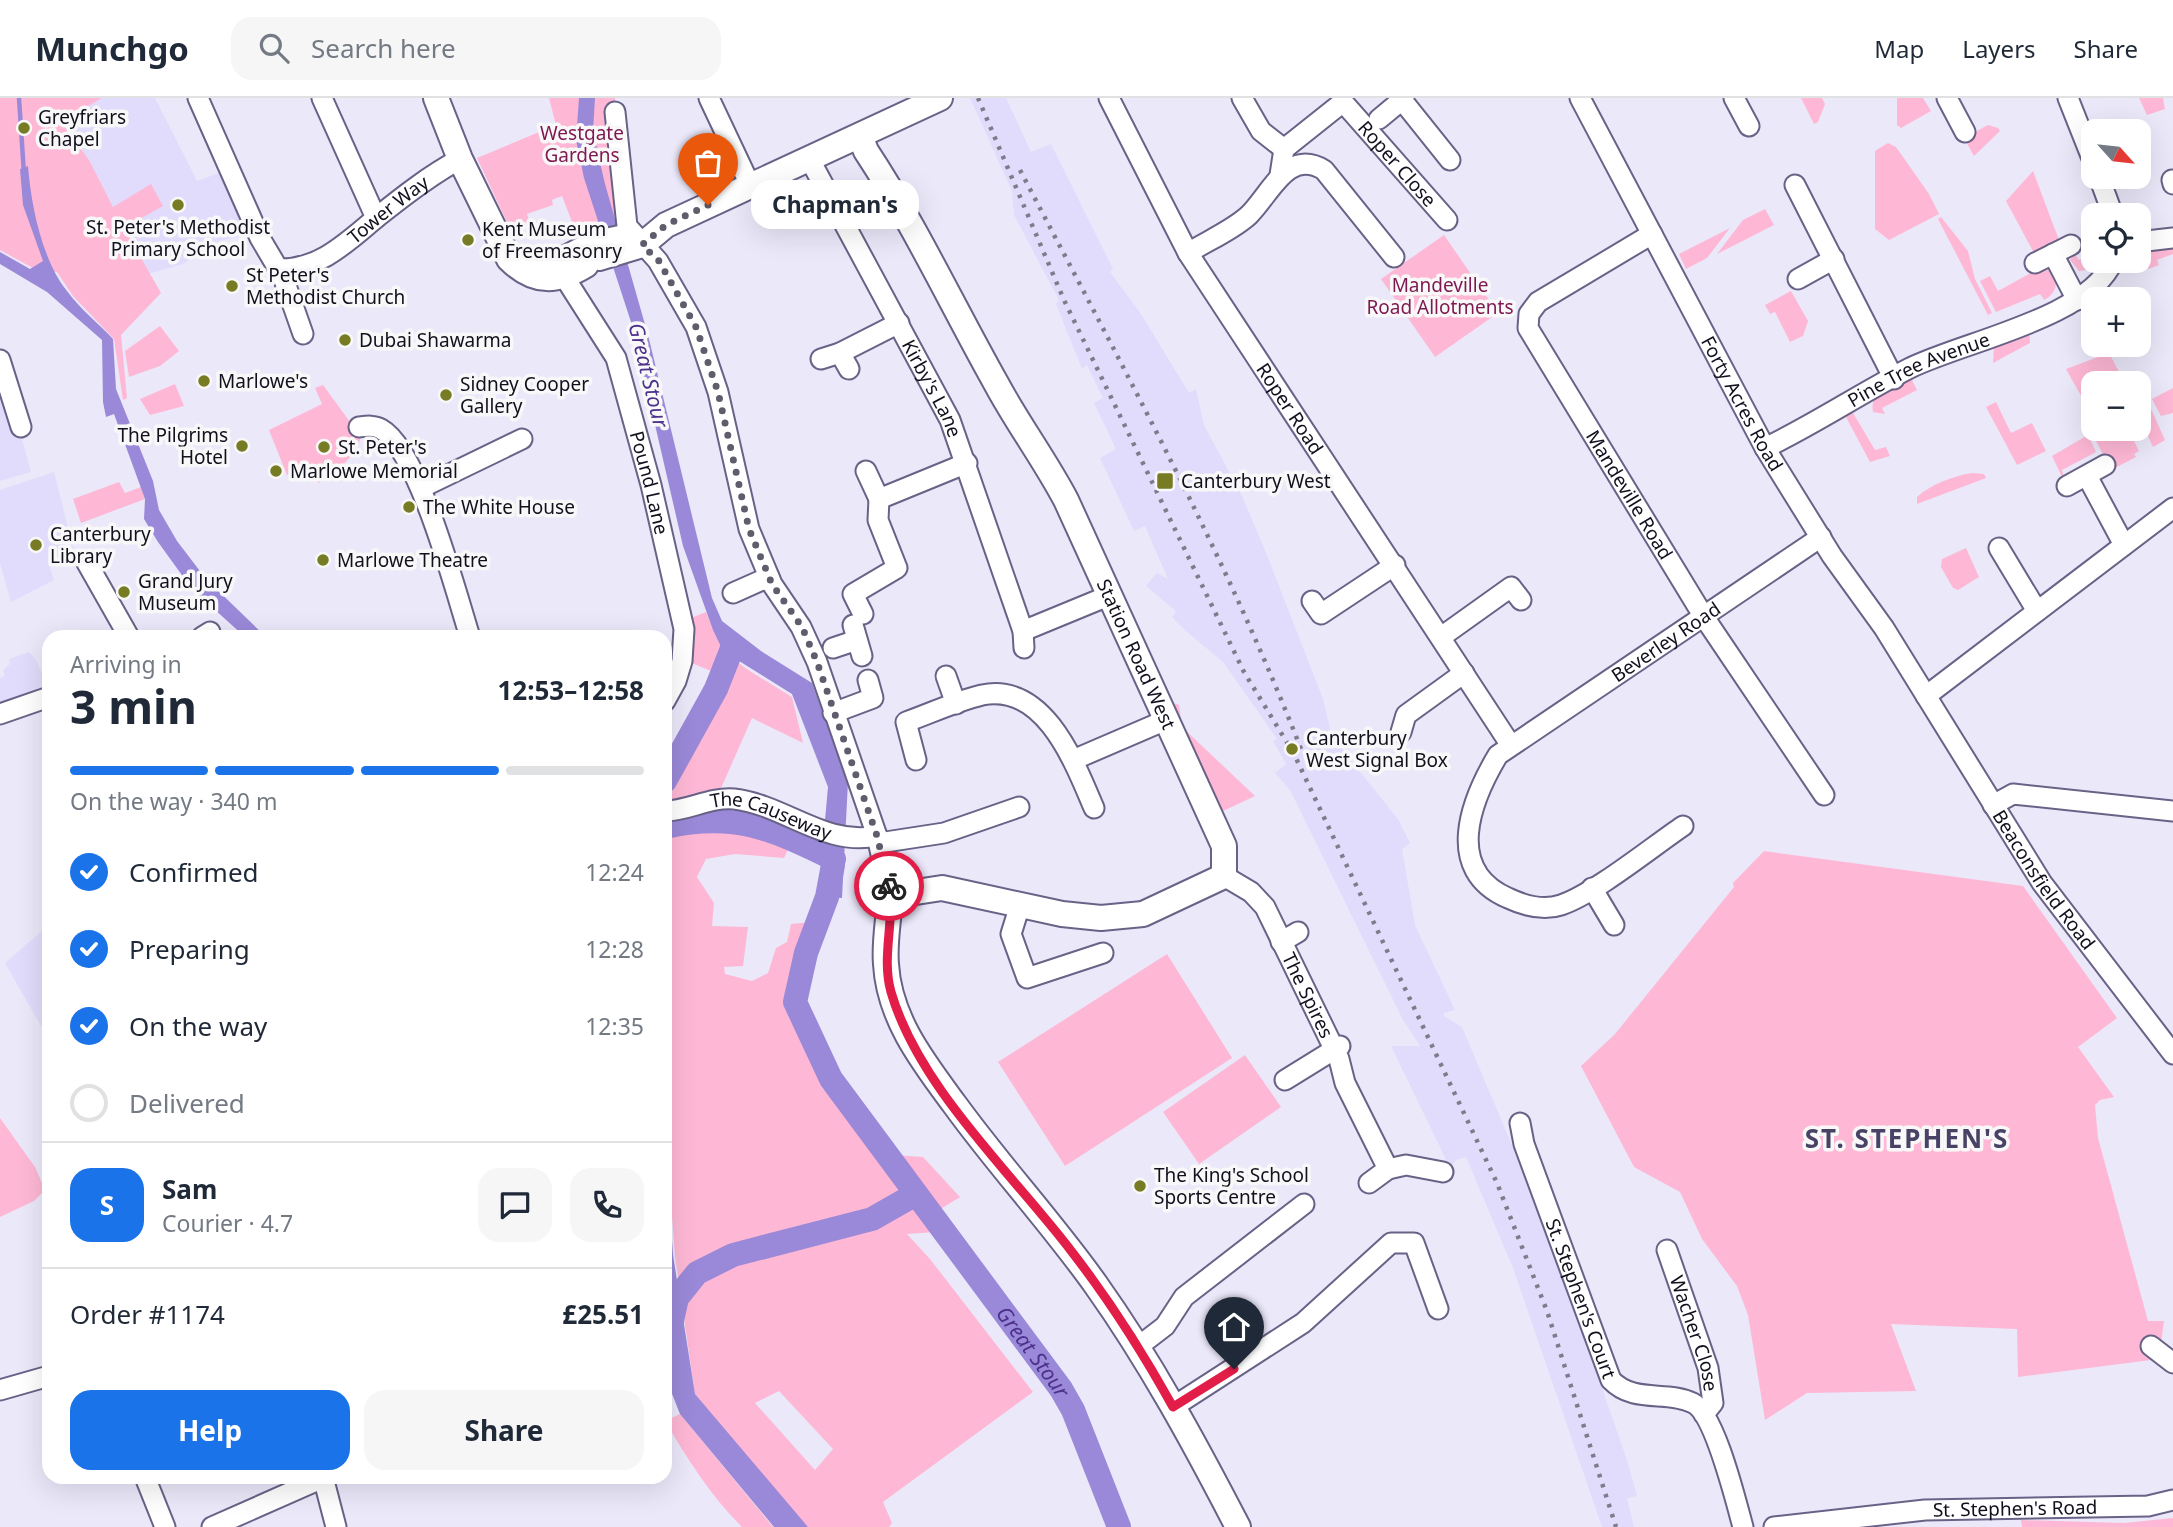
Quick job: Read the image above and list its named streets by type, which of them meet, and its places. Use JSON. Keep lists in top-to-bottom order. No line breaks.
{"streets":{"main road":["Station Road West"],"street":["Roper Close","Tower Way","Pine Tree Avenue","Kirby's Lane","Forty Acres Road","Roper Road","Pound Lane","Mandeville Road","Beverley Road","The Causeway","Beaconsfield Road","The Spires","St. Stephen's Court","Wacher Close","St. Stephen's Road"]},"crossings":[["Pine Tree Avenue","Forty Acres Road"],["Kirby's Lane","Station Road West"],["Forty Acres Road","Mandeville Road"],["Forty Acres Road","Beverley Road"],["Forty Acres Road","Beaconsfield Road"],["Roper Road","Beverley Road"],["Mandeville Road","Beverley Road"],["Station Road West","The Spires"],["St. Stephen's Court","Wacher Close"]],"districts":["ST. STEPHEN'S"],"water":["Great Stour"],"parks":["Westgate Gardens","Mandeville Road Allotments"],"places":{"other":["Greyfriars Chapel","St. Peter's Methodist Primary School","Chapman's","Kent Museum of Freemasonry","St Peter's Methodist Church","Dubai Shawarma","Marlowe's","Sidney Cooper Gallery","The Pilgrims Hotel","St. Peter's","Marlowe Memorial","The White House","Canterbury Library","Marlowe Theatre","Grand Jury Museum","Canterbury West Signal Box","The King's School Sports Centre"],"transit":["Canterbury West"]},"north":"bottom right","page":{"header":"Munchgo","search":"Search here","nav":["Map","Layers","Share"],"map_buttons":["+","−"],"bubble":"Chapman's","heading":["3 min","Arriving in","12:53–12:58"],"panel":["Sam","Courier · 4.7","Order #1174","£25.51"],"bar":"On the way · 340 m","list":[["Confirmed","12:24"],["Preparing","12:28"],["On the way","12:35"],"Delivered"],"round":"S","buttons":["Help","Share"]}}
